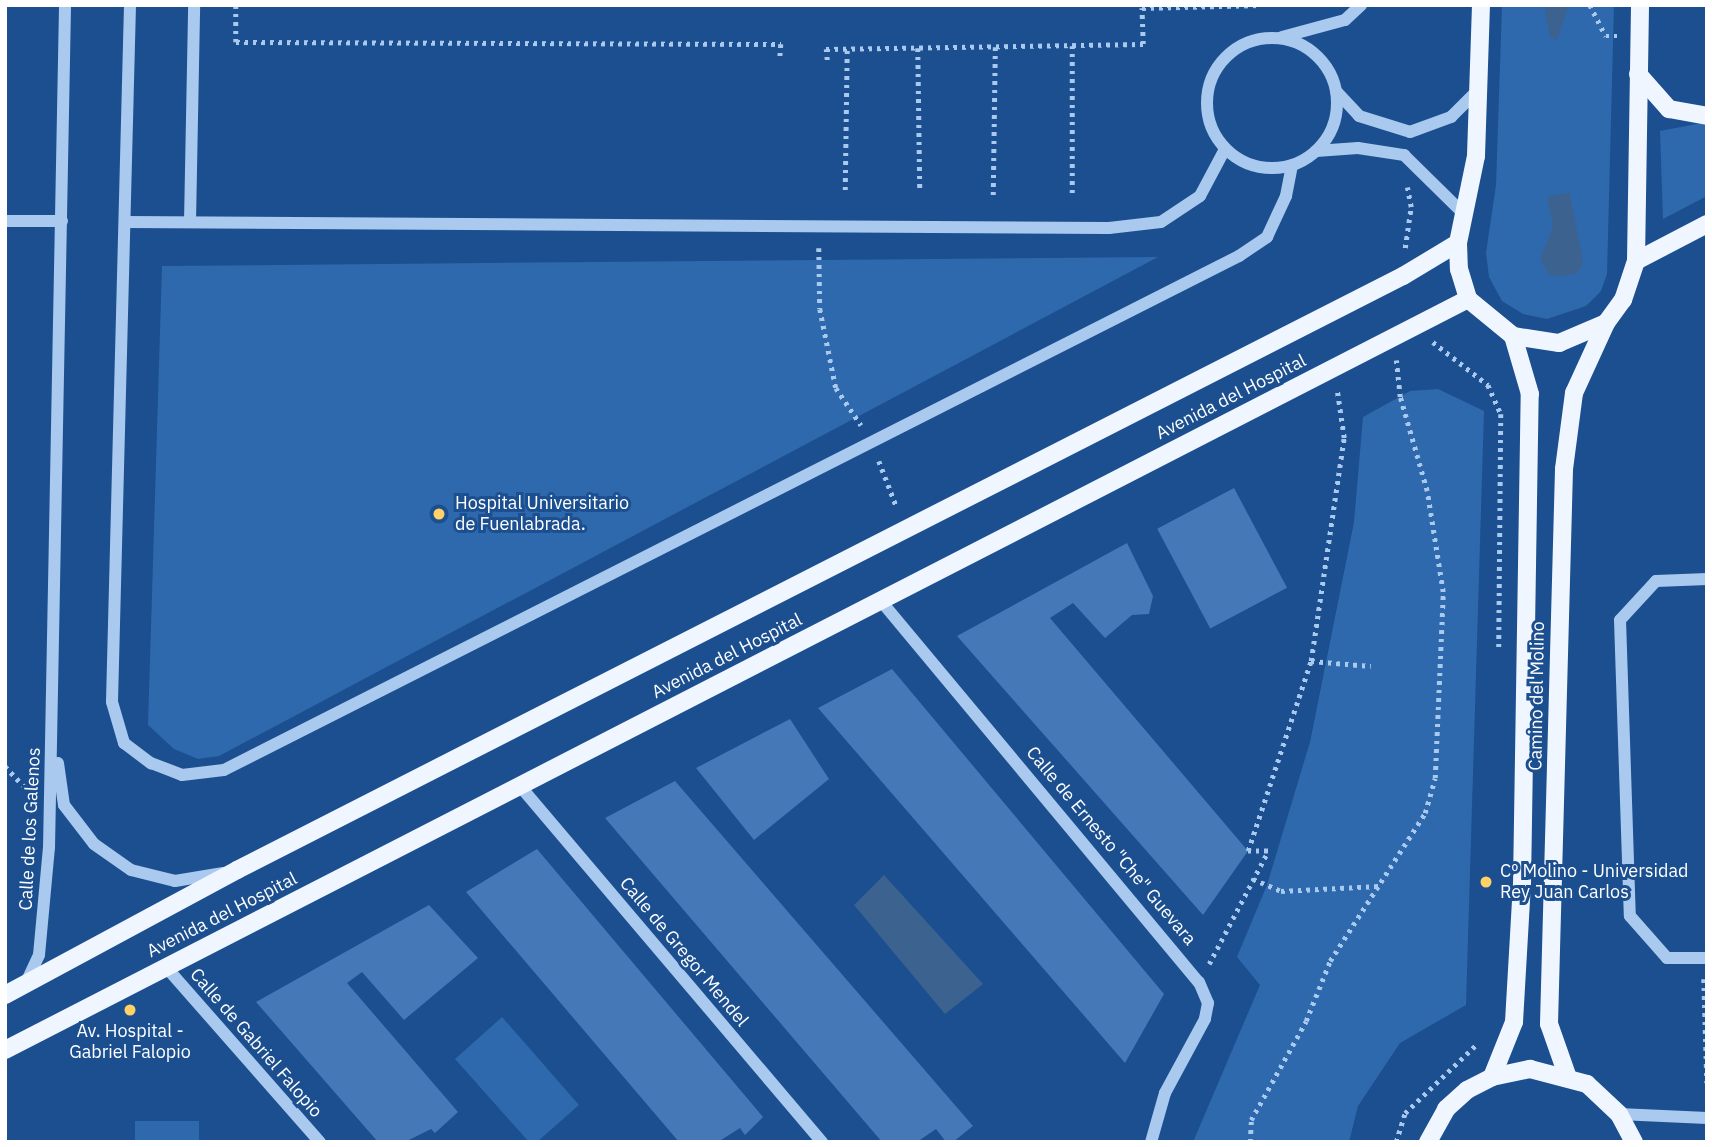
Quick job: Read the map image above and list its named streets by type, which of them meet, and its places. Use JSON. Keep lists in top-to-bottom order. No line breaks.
{"streets":{"main road":["Avenida del Hospital","Camino del Molino"],"street":["Calle de los Galenos","Calle de Ernesto \"Che\" Guevara","Calle de Gregor Mendel","Calle de Gabriel Falopio"]},"crossings":[["Avenida del Hospital","Calle de los Galenos"],["Avenida del Hospital","Calle de Ernesto \"Che\" Guevara"],["Avenida del Hospital","Calle de Gregor Mendel"],["Avenida del Hospital","Calle de Gabriel Falopio"]],"places":["Hospital Universitario de Fuenlabrada.","Cº Molino - Universidad Rey Juan Carlos","Av. Hospital - Gabriel Falopio"]}
